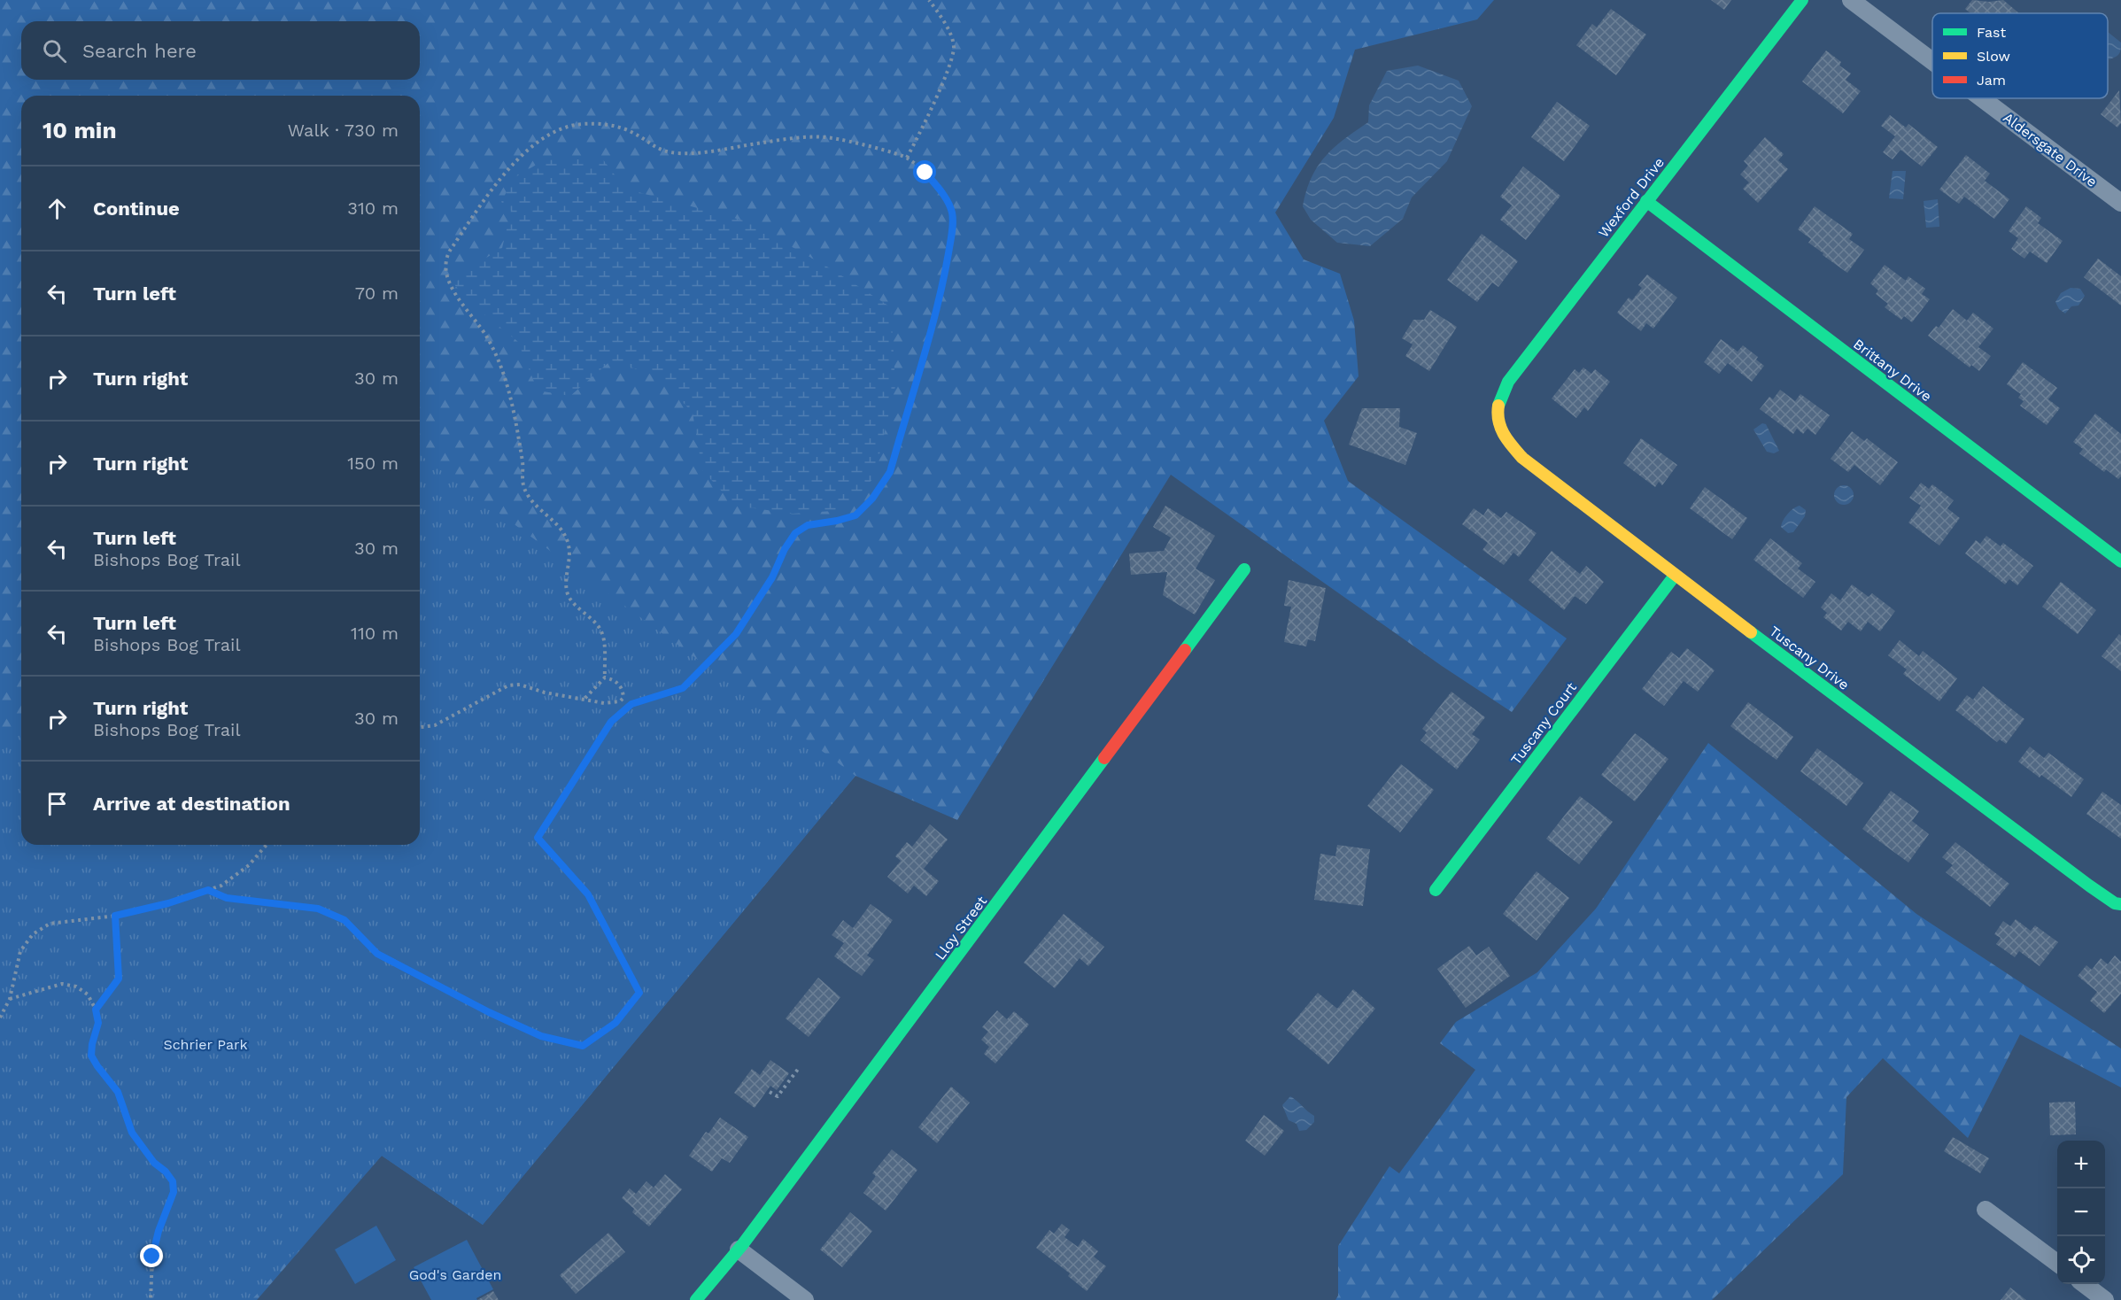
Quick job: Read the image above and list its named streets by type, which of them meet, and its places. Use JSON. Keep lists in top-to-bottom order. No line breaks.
{"streets":{"street":["Aldersgate Drive","Wexford Drive","Brittany Drive","Tuscany Drive","Tuscany Court","Lloy Street"]},"crossings":[["Wexford Drive","Brittany Drive"],["Wexford Drive","Tuscany Drive"],["Tuscany Drive","Tuscany Court"]],"parks":["Schrier Park","God's Garden"],"legend":["Fast","Slow","Jam"],"page":{"search":"Search here","heading":["10 min","Walk · 730 m"],"list":[["Continue","310 m"],["Turn left","70 m"],["Turn right","30 m"],["Turn right","150 m"],["Turn left","Bishops Bog Trail","30 m"],["Turn left","Bishops Bog Trail","110 m"],["Turn right","Bishops Bog Trail","30 m"],"Arrive at destination"],"map_buttons":["+","−"]}}
